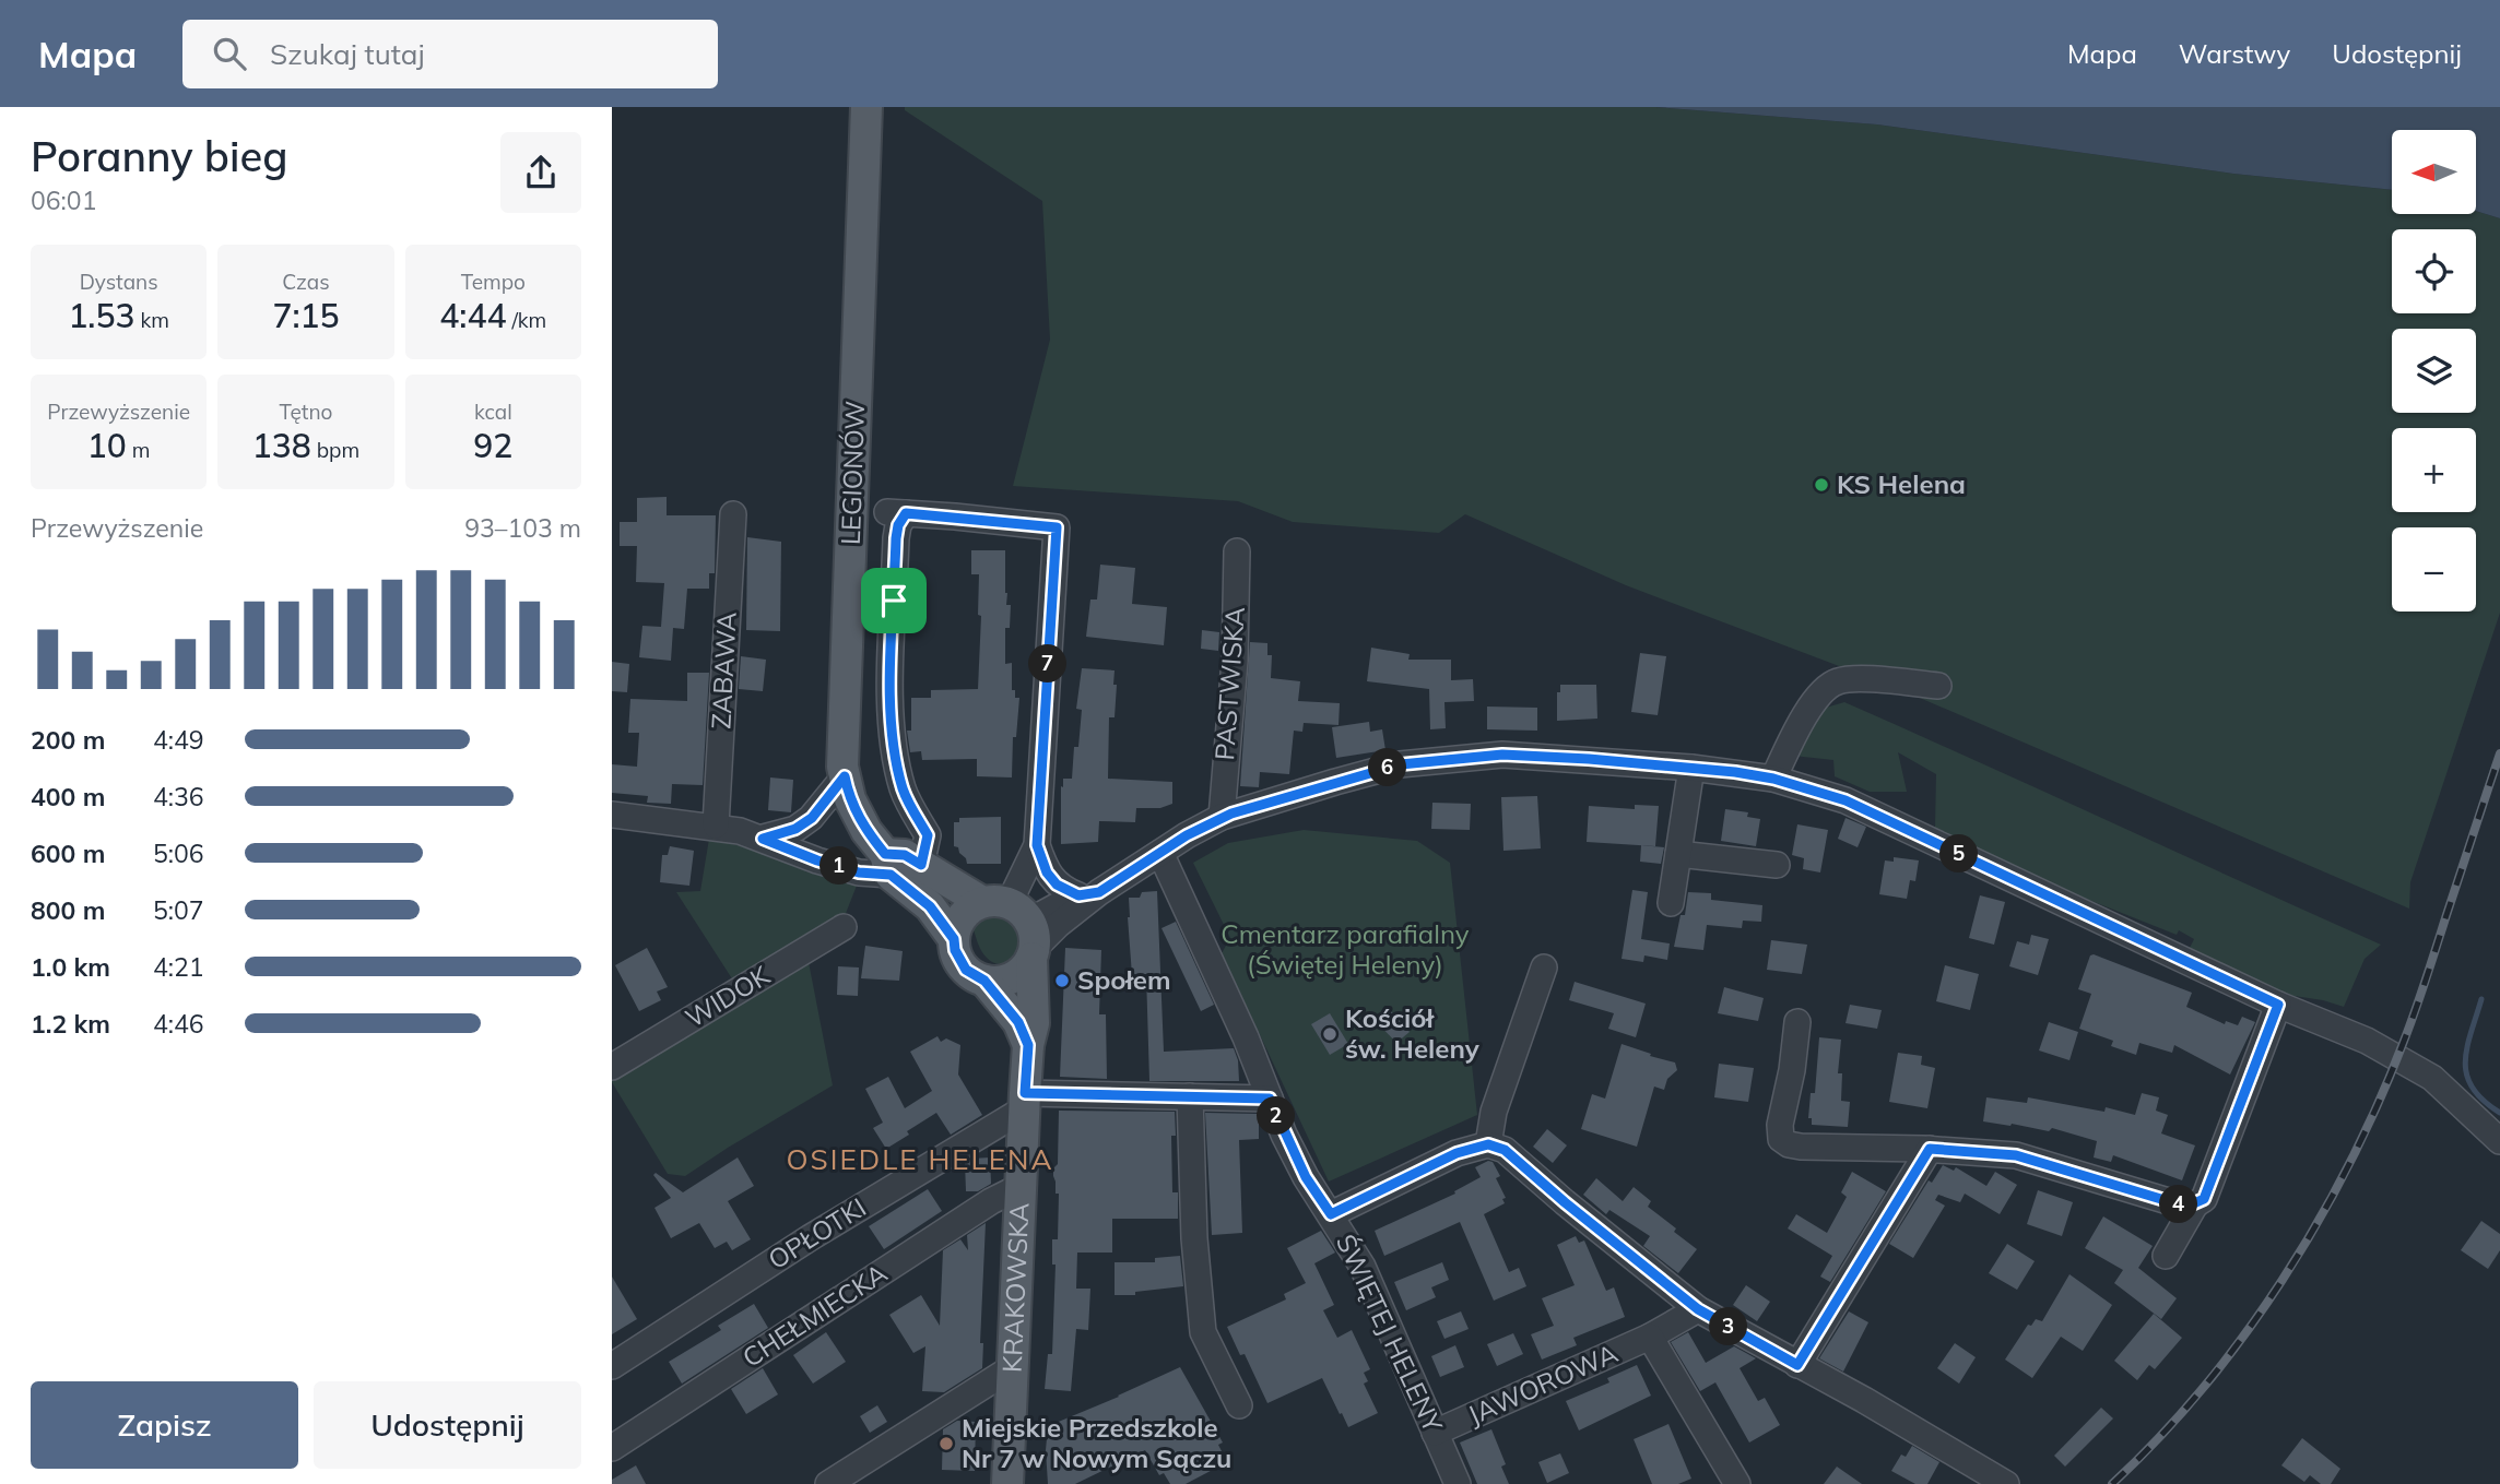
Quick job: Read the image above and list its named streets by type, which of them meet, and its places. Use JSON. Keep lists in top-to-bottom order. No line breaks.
{"streets":{"main road":["LEGIONÓW","KRAKOWSKA"],"street":["ZABAWA","PASTWISKA","WIDOK","OPŁOTKI","CHEŁMIECKA","ŚWIĘTEJ HELENY","JAWOROWA"]},"crossings":[["OPŁOTKI","KRAKOWSKA"],["KRAKOWSKA","CHEŁMIECKA"],["ŚWIĘTEJ HELENY","JAWOROWA"]],"districts":["OSIEDLE HELENA"],"parks":["Cmentarz parafialny (Świętej Heleny)"],"places":["KS Helena","Społem","Kościół św. Heleny","Miejskie Przedszkole Nr 7 w Nowym Sączu"],"north":"left","page":{"header":"Mapa","search":"Szukaj tutaj","nav":["Mapa","Warstwy","Udostępnij"],"heading":["Poranny bieg","06:01"],"map_buttons":["+","−"],"stats":[["Dystans","1.53 km"],["Czas","7:15"],["Tempo","4:44 /km"],["Przewyższenie","10 m"],["Tętno","138 bpm"],["kcal","92"]],"chart":["Przewyższenie","93–103 m"],"pins":["7","6","5","1","2","4","3"],"list":[{"name":"200 m","note":"4:49"},{"name":"400 m","note":"4:36"},{"name":"600 m","note":"5:06"},{"name":"800 m","note":"5:07"},{"name":"1.0 km","note":"4:21"},{"name":"1.2 km","note":"4:46"}],"buttons":["Zapisz","Udostępnij"]}}
